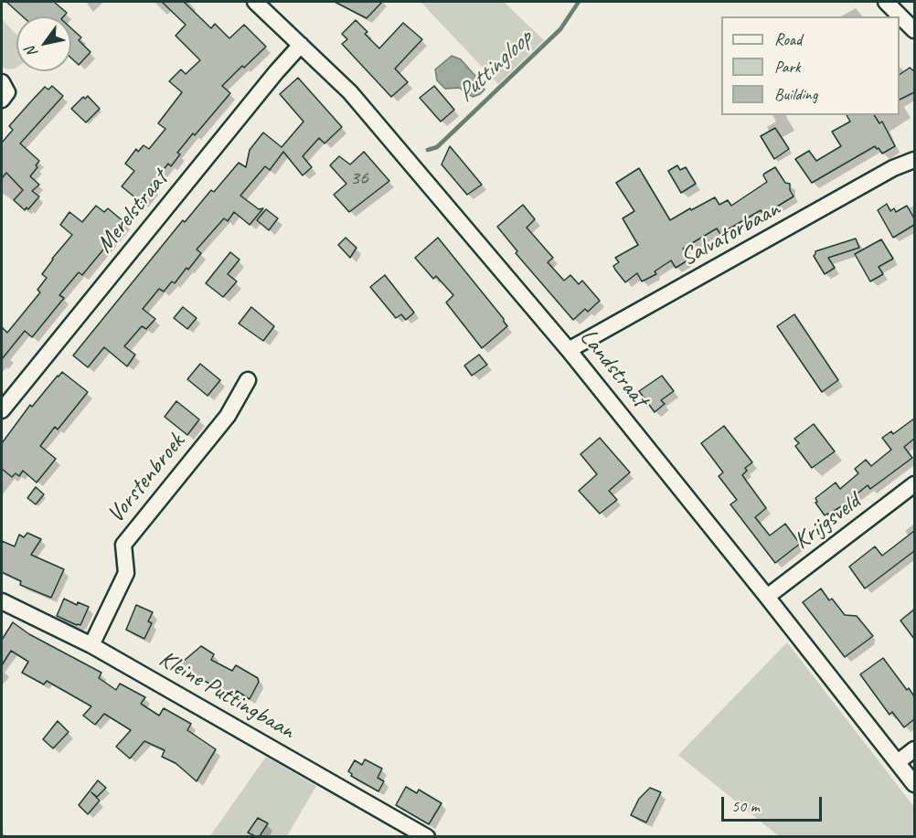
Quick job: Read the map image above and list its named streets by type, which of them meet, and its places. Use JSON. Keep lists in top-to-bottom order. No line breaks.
{"streets":{"street":["Merelstraat","Salvatorbaan","Landstraat","Vorstenbroek","Krijgsveld","Kleine Puttingbaan"]},"crossings":[["Merelstraat","Landstraat"],["Salvatorbaan","Landstraat"],["Landstraat","Krijgsveld"],["Vorstenbroek","Kleine Puttingbaan"]],"water":["Puttingloop"],"house_numbers":["36"],"legend":["Road","Park","Building"],"scale_bar":"50 m","north":"bottom left"}
